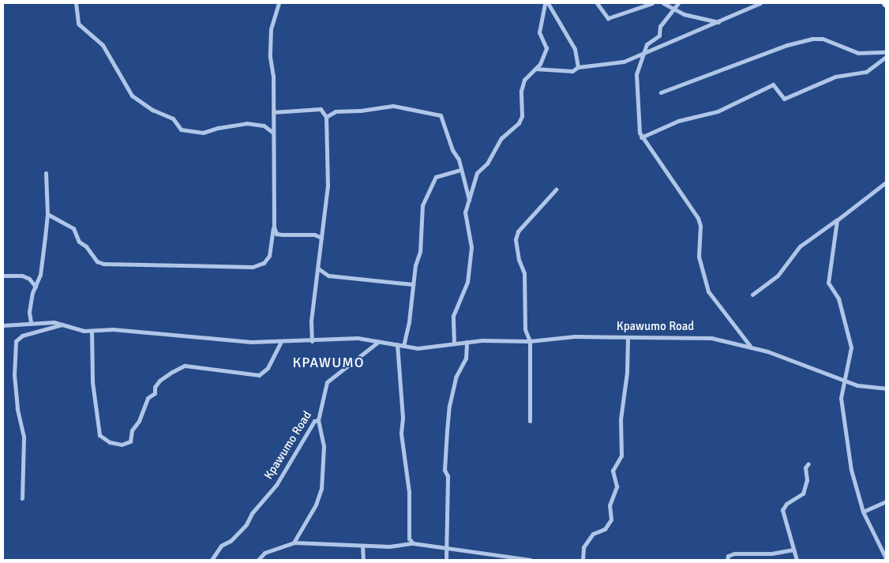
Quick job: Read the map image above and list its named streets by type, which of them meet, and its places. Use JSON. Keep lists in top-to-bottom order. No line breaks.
{"streets":{"street":["Kpawumo Road"]},"districts":["KPAWUMO"]}
